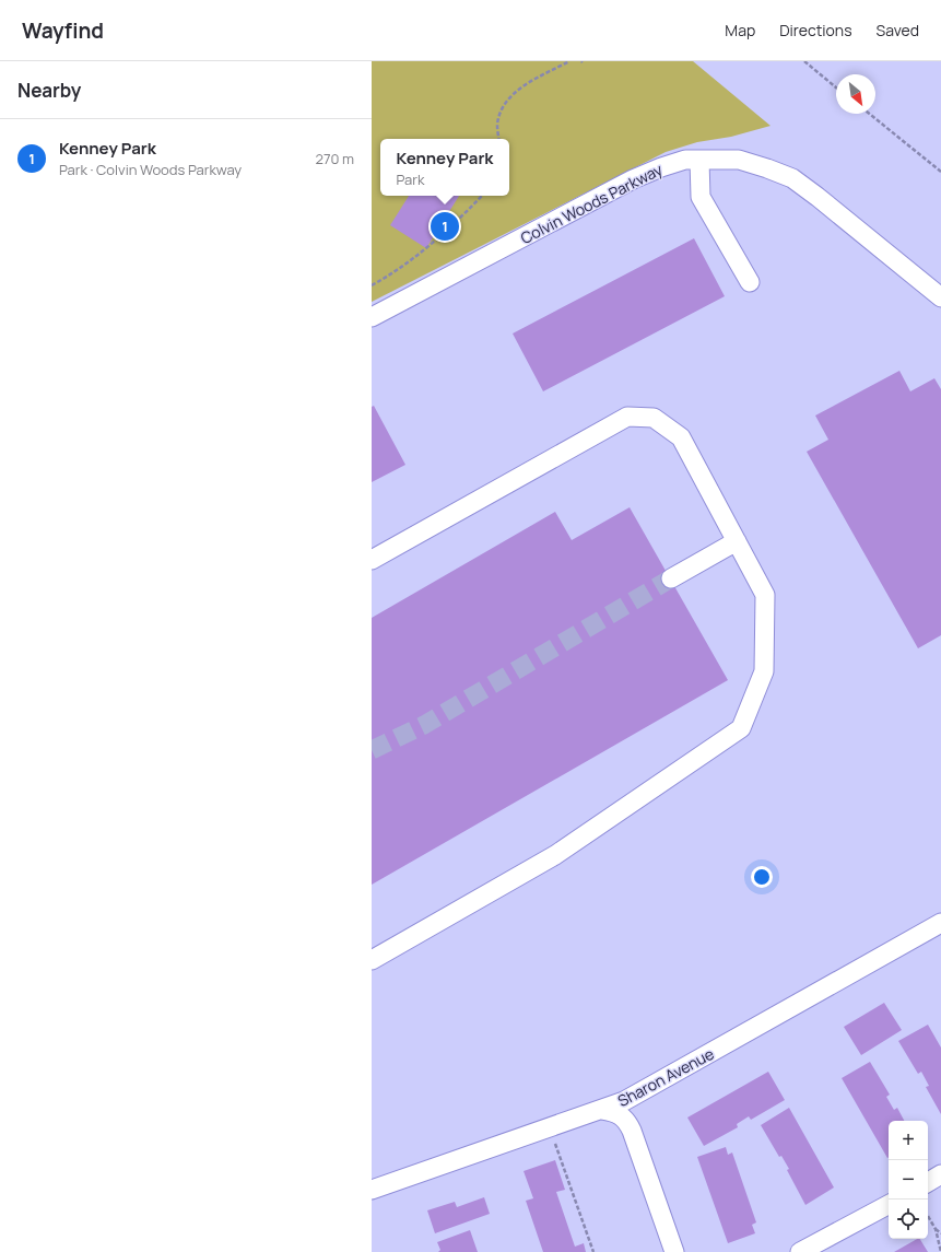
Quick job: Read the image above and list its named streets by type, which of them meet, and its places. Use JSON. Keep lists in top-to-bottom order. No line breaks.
{"streets":{"street":["Colvin Woods Parkway","Sharon Avenue"]},"north":"bottom right","page":{"header":"Wayfind","nav":["Map","Directions","Saved"],"heading":"Nearby","list":[{"mark":"1","name":"Kenney Park","note":"Park · Colvin Woods Parkway","value":"270 m"}],"popup":["Kenney Park","Park"],"pins":"1","map_buttons":["+","−"]}}
